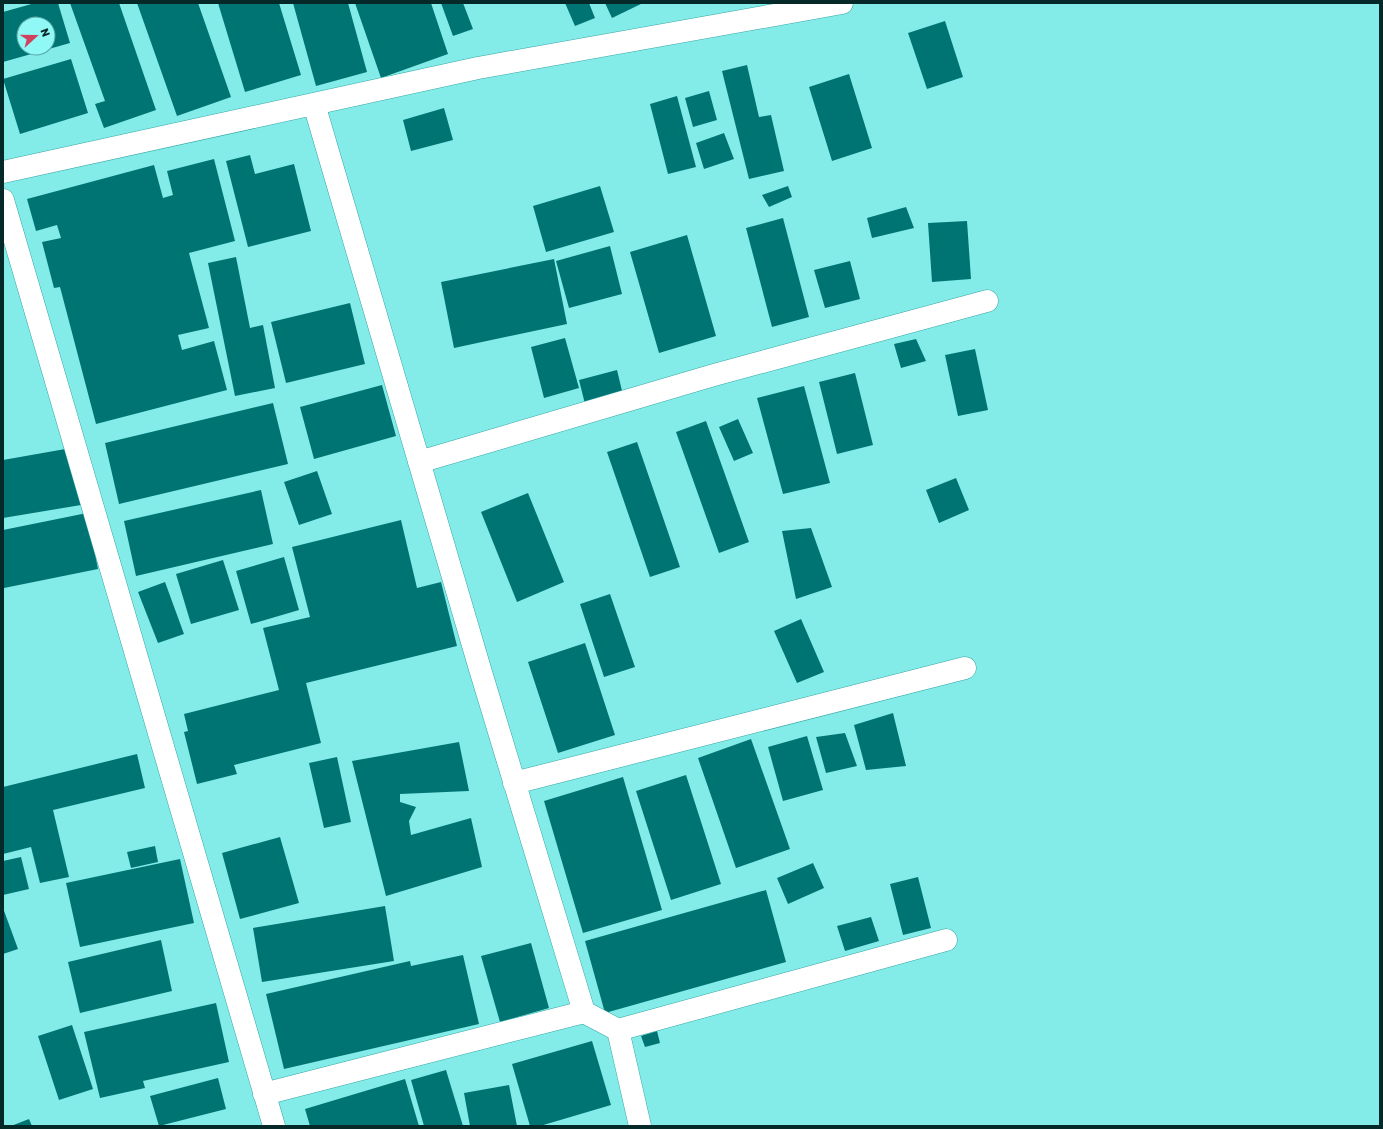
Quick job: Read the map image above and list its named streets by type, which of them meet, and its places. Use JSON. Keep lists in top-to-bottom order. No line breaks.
{"north":"right"}
